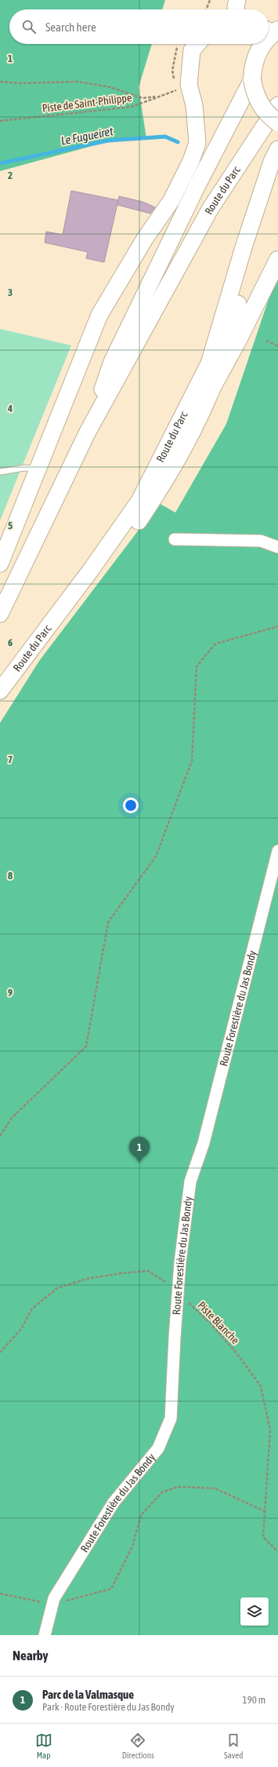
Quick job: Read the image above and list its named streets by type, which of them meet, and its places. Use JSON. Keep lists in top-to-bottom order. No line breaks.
{"streets":{"main road":["Route du Parc"],"street":["Route Forestière du Jas Bondy"],"path":["Piste de Saint-Philippe","Piste Blanche"]},"crossings":[["Route Forestière du Jas Bondy","Piste Blanche"]],"water":["Le Fugueiret"],"page":{"search":"Search here","pins":"1","heading":"Nearby","list":[{"mark":"1","name":"Parc de la Valmasque","note":"Park · Route Forestière du Jas Bondy","value":"190 m"}],"nav":["Map","Directions","Saved"]},"grid":{"rows":["1","2","3","4","5","6","7","8","9"]}}
